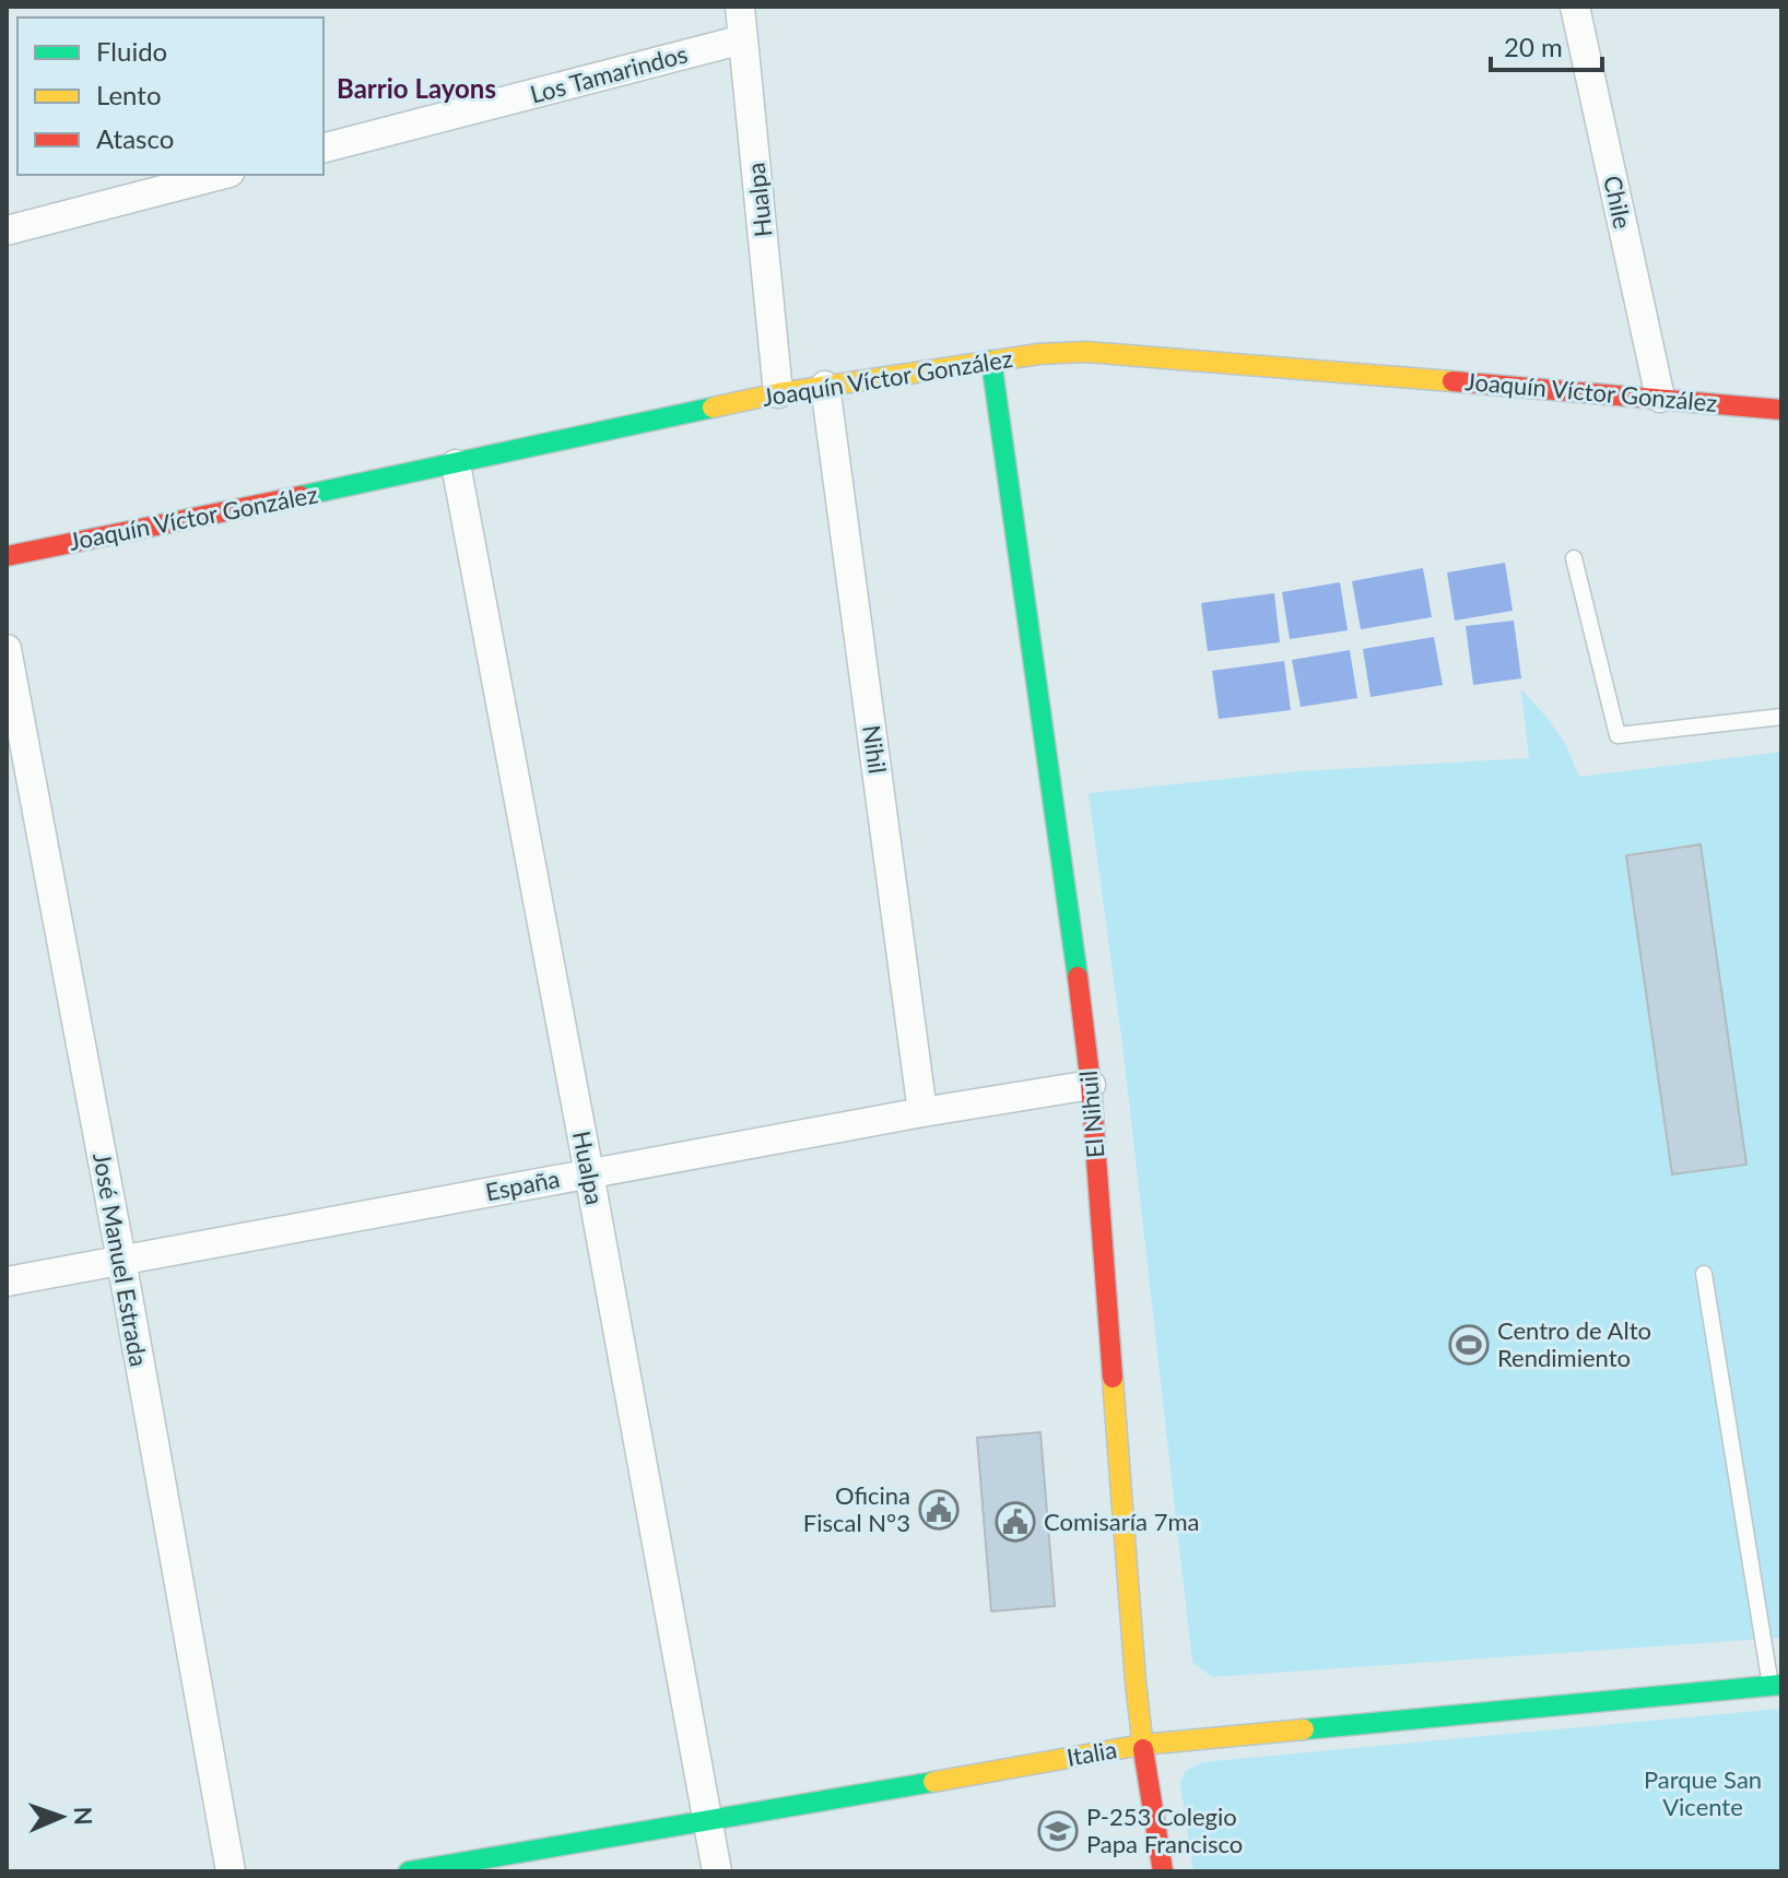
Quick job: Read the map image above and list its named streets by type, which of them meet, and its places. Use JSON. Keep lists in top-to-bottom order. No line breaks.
{"streets":{"street":["Los Tamarindos","Hualpa","Chile","Joaquín Víctor González","Nihil","El Nihuil","España","José Manuel Estrada","Italia"]},"crossings":[["Los Tamarindos","Hualpa"],["Hualpa","Joaquín Víctor González"],["Hualpa","España"],["Hualpa","Italia"],["Chile","Joaquín Víctor González"],["Joaquín Víctor González","Nihil"],["Joaquín Víctor González","El Nihuil"],["Nihil","España"],["El Nihuil","España"],["El Nihuil","Italia"],["España","José Manuel Estrada"]],"districts":["Barrio Layons"],"parks":["Parque San Vicente"],"places":{"sports":["Centro de Alto Rendimiento"],"public building":["Oficina Fiscal N°3","Comisaría 7ma"],"school or university":["P-253 Colegio Papa Francisco"]},"legend":["Fluido","Lento","Atasco"],"scale_bar":"20 m","north":"right"}
